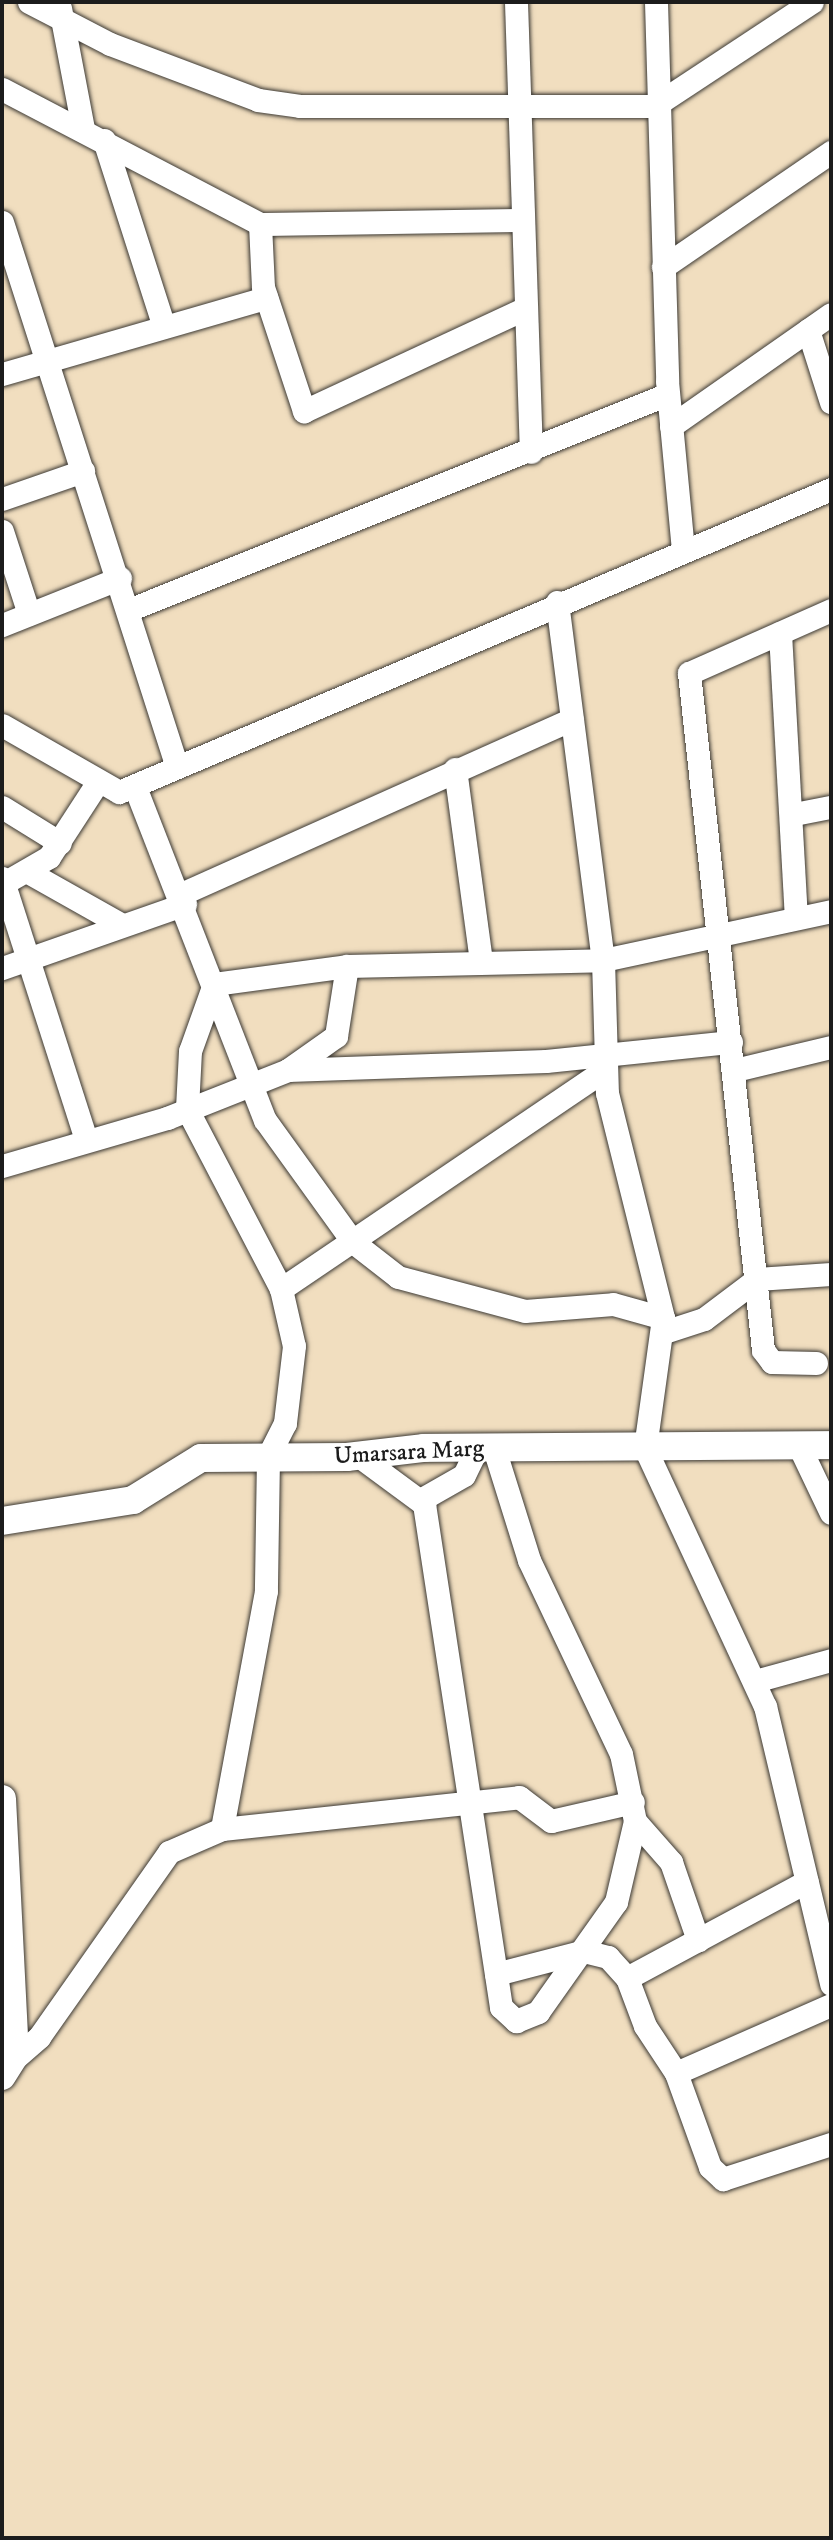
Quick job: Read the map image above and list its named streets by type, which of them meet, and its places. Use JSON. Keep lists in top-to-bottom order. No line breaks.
{"streets":{"street":["Umarsara Marg"]}}
